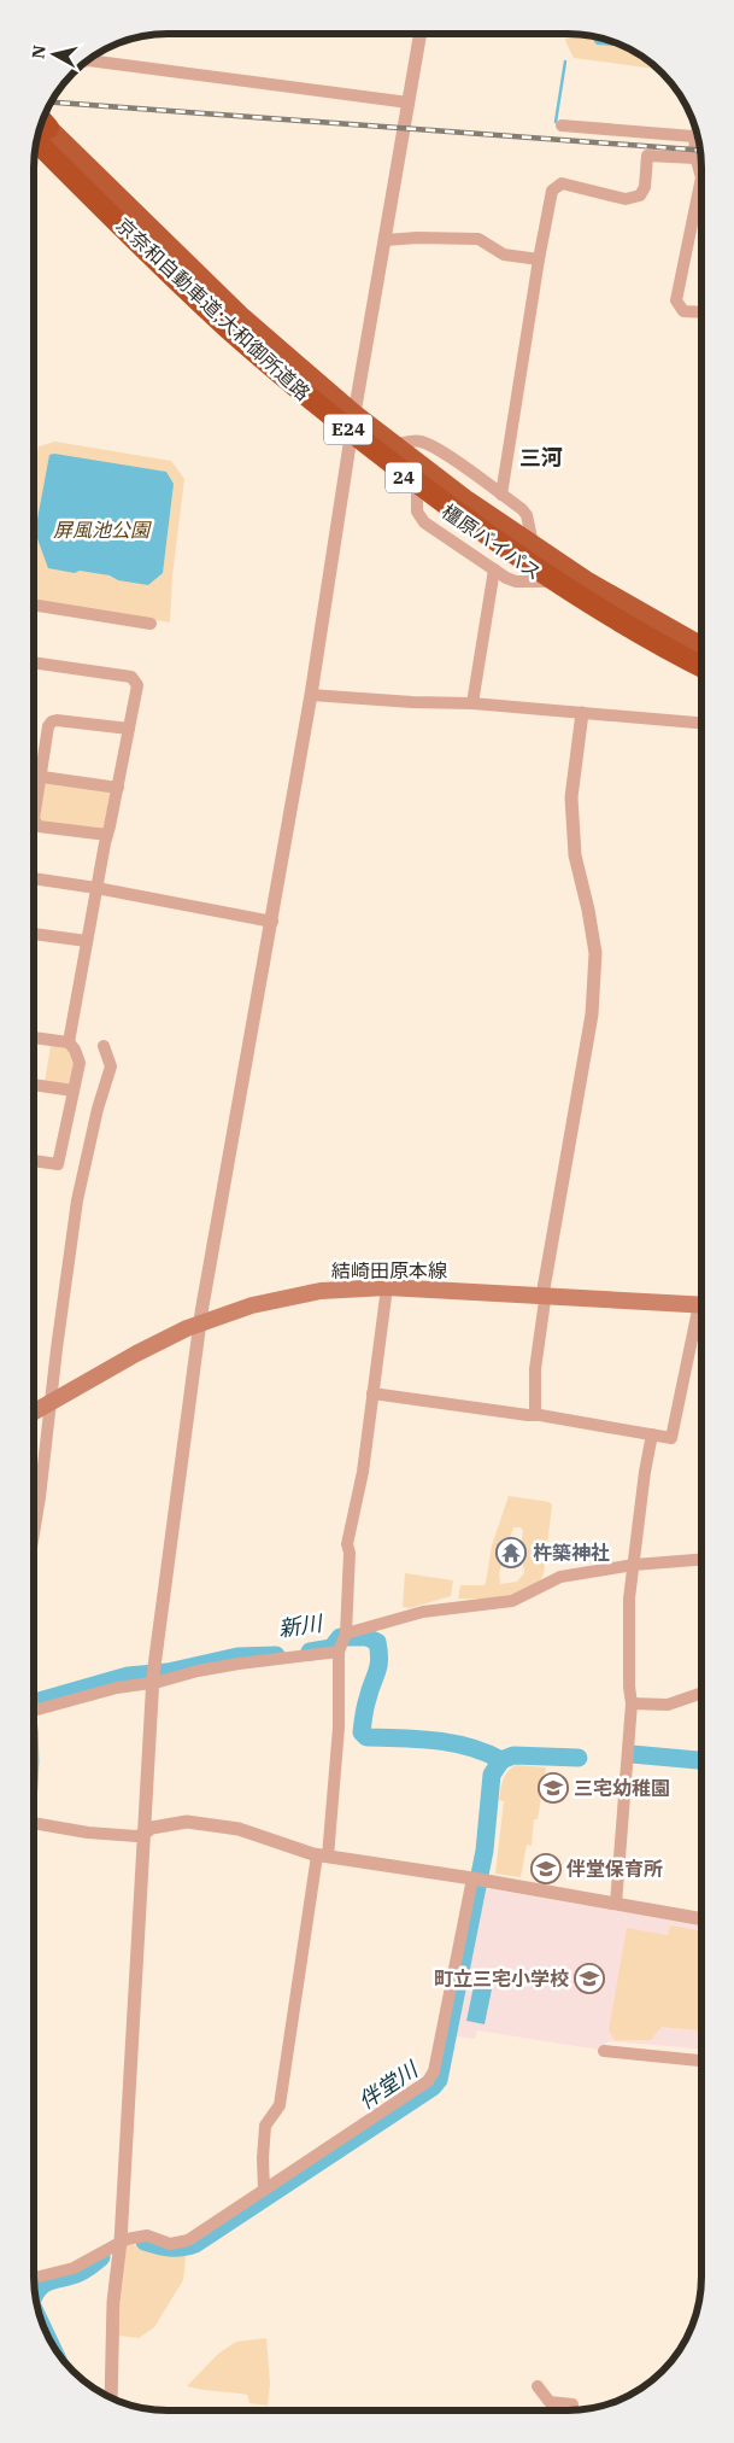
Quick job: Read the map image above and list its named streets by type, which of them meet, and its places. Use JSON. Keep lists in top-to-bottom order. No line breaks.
{"streets":{"highway":["京奈和自動車道;大和御所道路","E24","24","橿原バイパス"],"main road":["結崎田原本線"]},"districts":["三河"],"water":["新川","伴堂川"],"parks":["屏風池公園"],"places":{"temple":["杵築神社"],"school or university":["三宅幼稚園","伴堂保育所","町立三宅小学校"]},"north":"left"}
